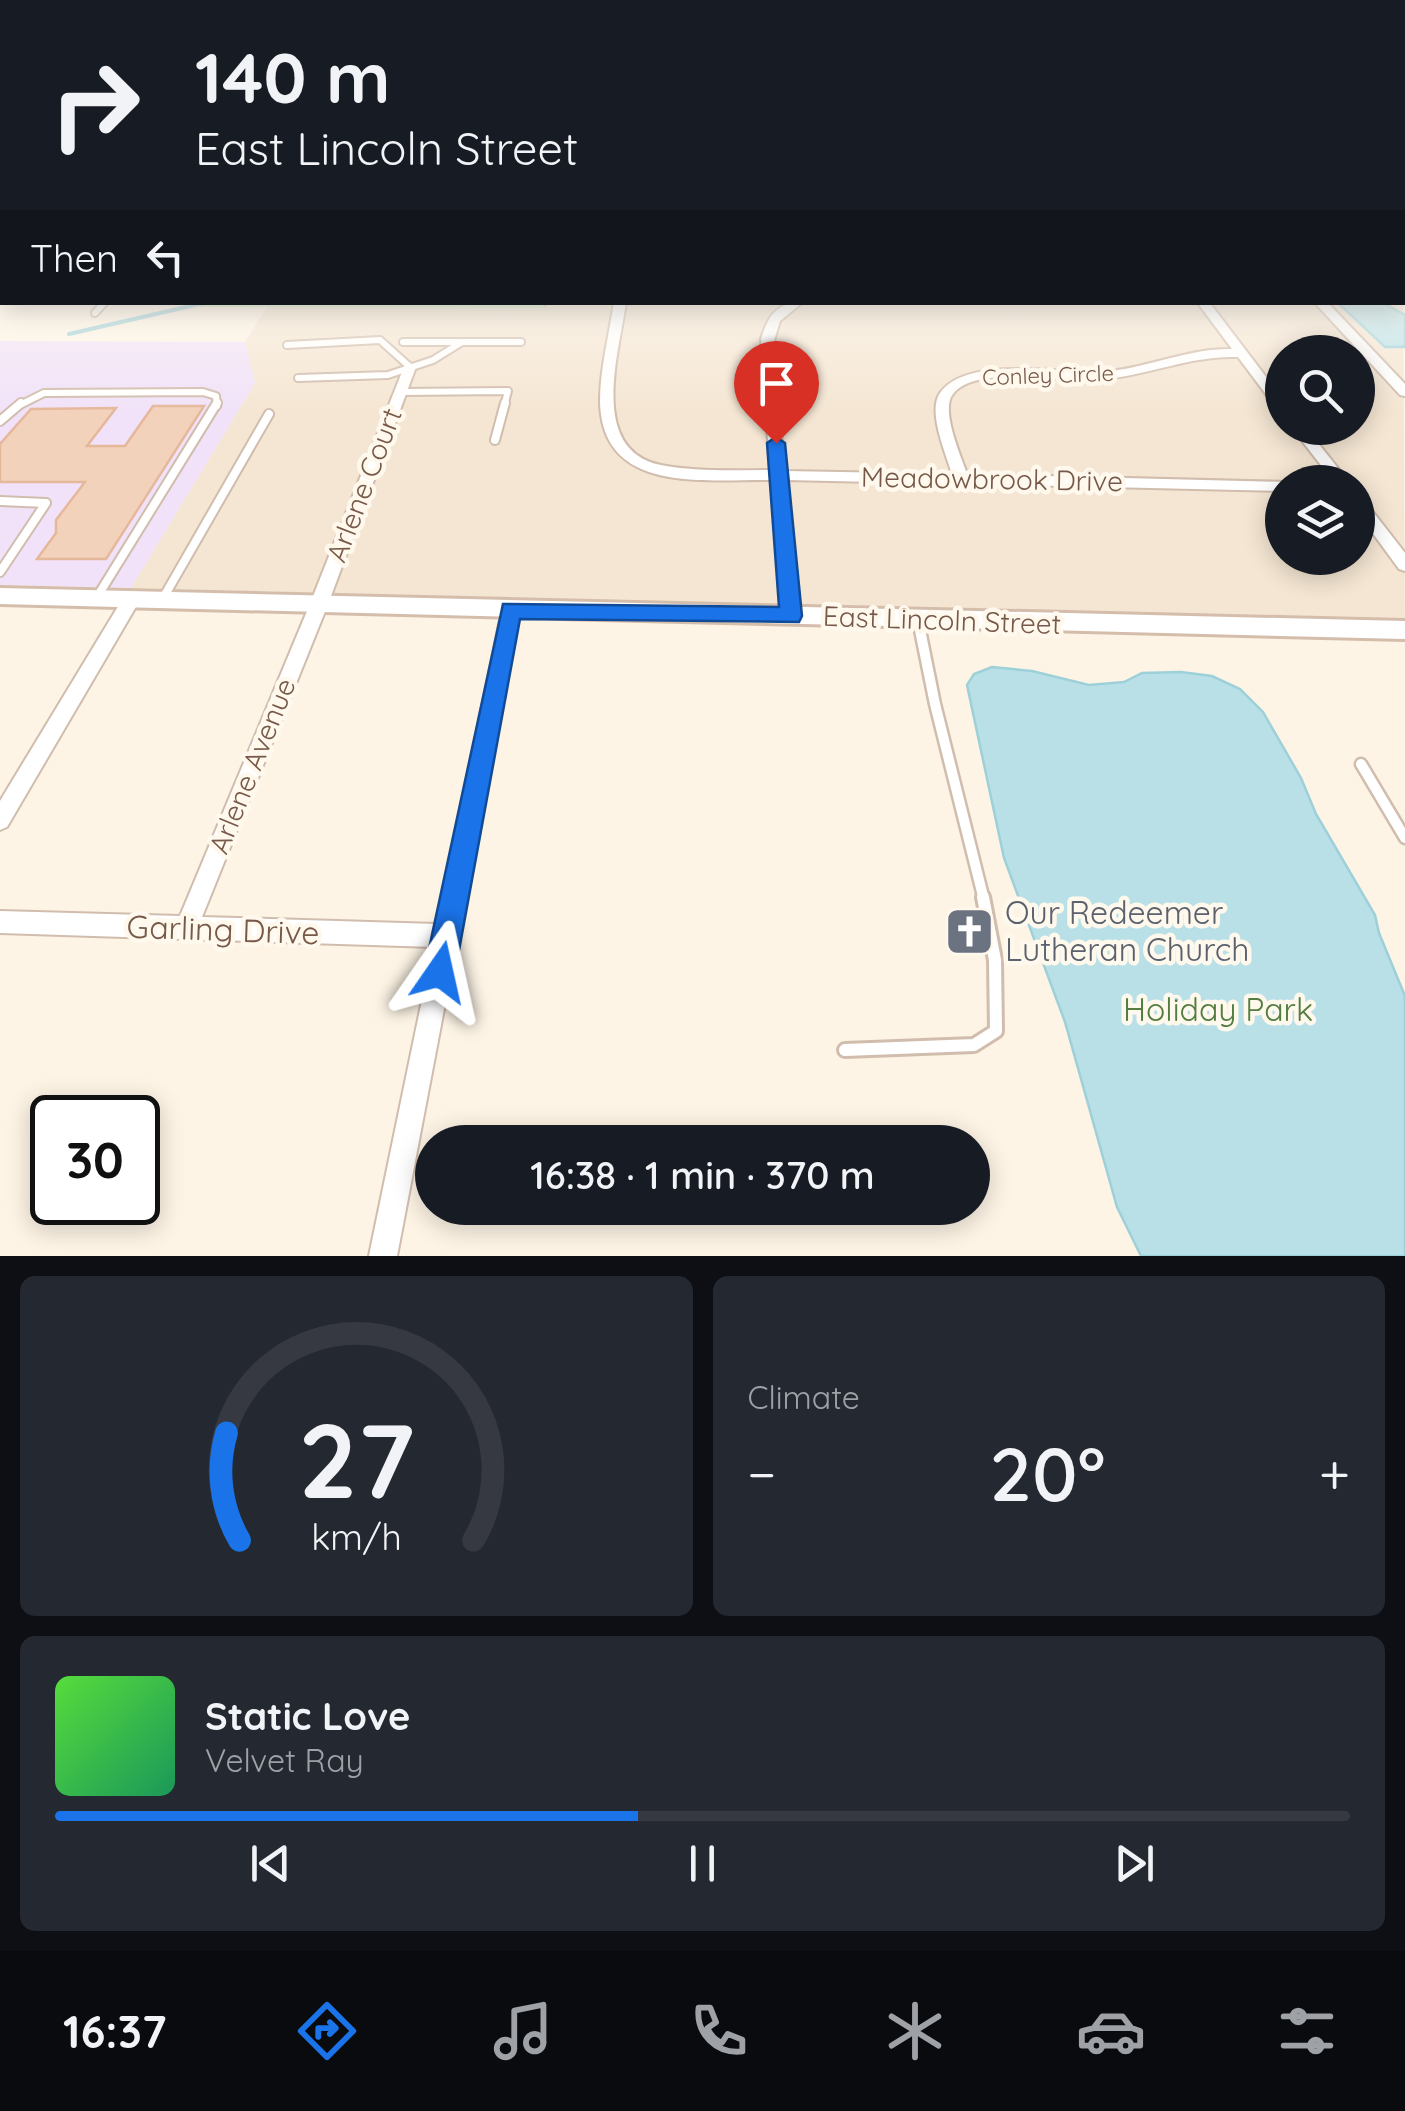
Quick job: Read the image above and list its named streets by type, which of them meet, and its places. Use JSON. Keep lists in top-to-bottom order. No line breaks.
{"streets":{"main road":["East Lincoln Street"],"street":["Conley Circle","Meadowbrook Drive","Arlene Court","Arlene Avenue","Garling Drive"]},"crossings":[["Conley Circle","Meadowbrook Drive"],["Arlene Court","East Lincoln Street"],["Arlene Court","Arlene Avenue"],["East Lincoln Street","Arlene Avenue"],["Arlene Avenue","Garling Drive"]],"parks":["Holiday Park"],"places":{"church":["Our Redeemer Lutheran Church"]},"page":{"turn":["140 m","East Lincoln Street"],"then":"Then","limit":"30","trip":"16:38 · 1 min · 370 m","tile":"Climate","heat":["−","20°","+"],"song":["Static Love","Velvet Ray"],"tabs":"16:37","gauge":["27","km/h"]}}
